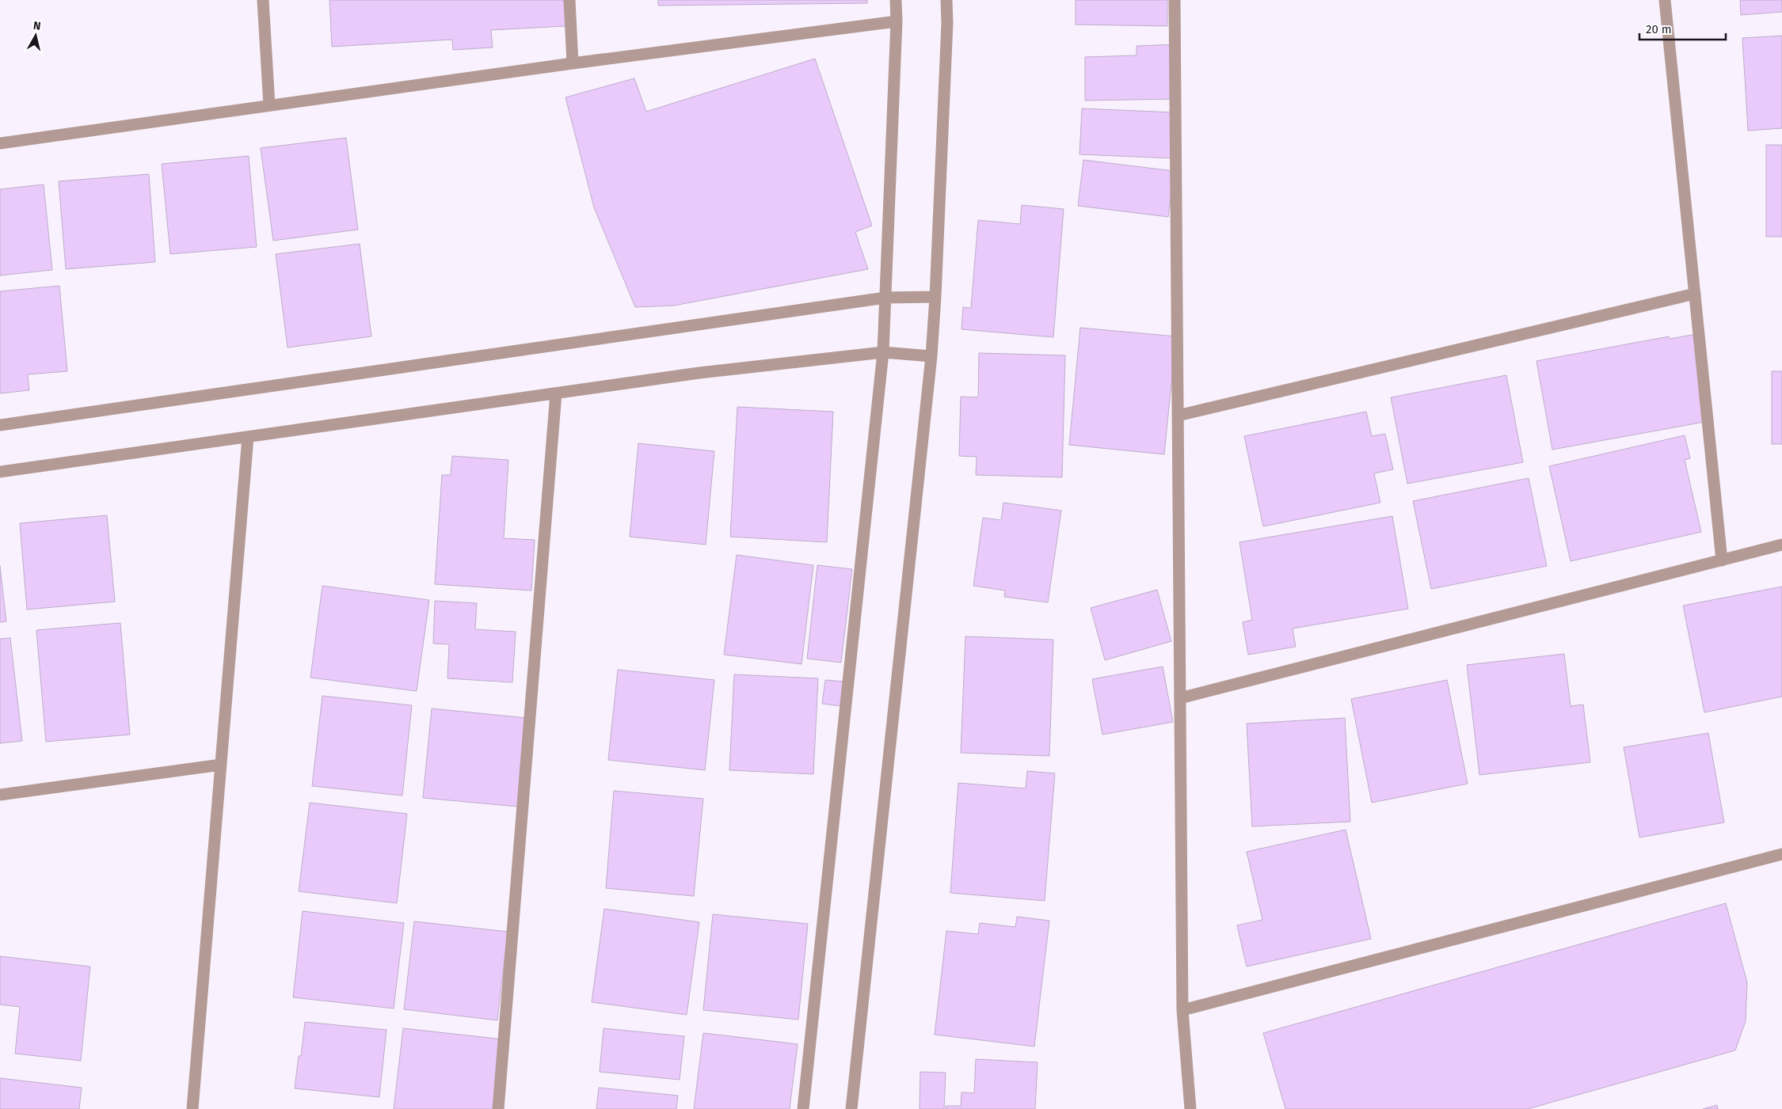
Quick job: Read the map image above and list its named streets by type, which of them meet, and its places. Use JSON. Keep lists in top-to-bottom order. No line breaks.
{"scale_bar":"20 m","north":"top"}
